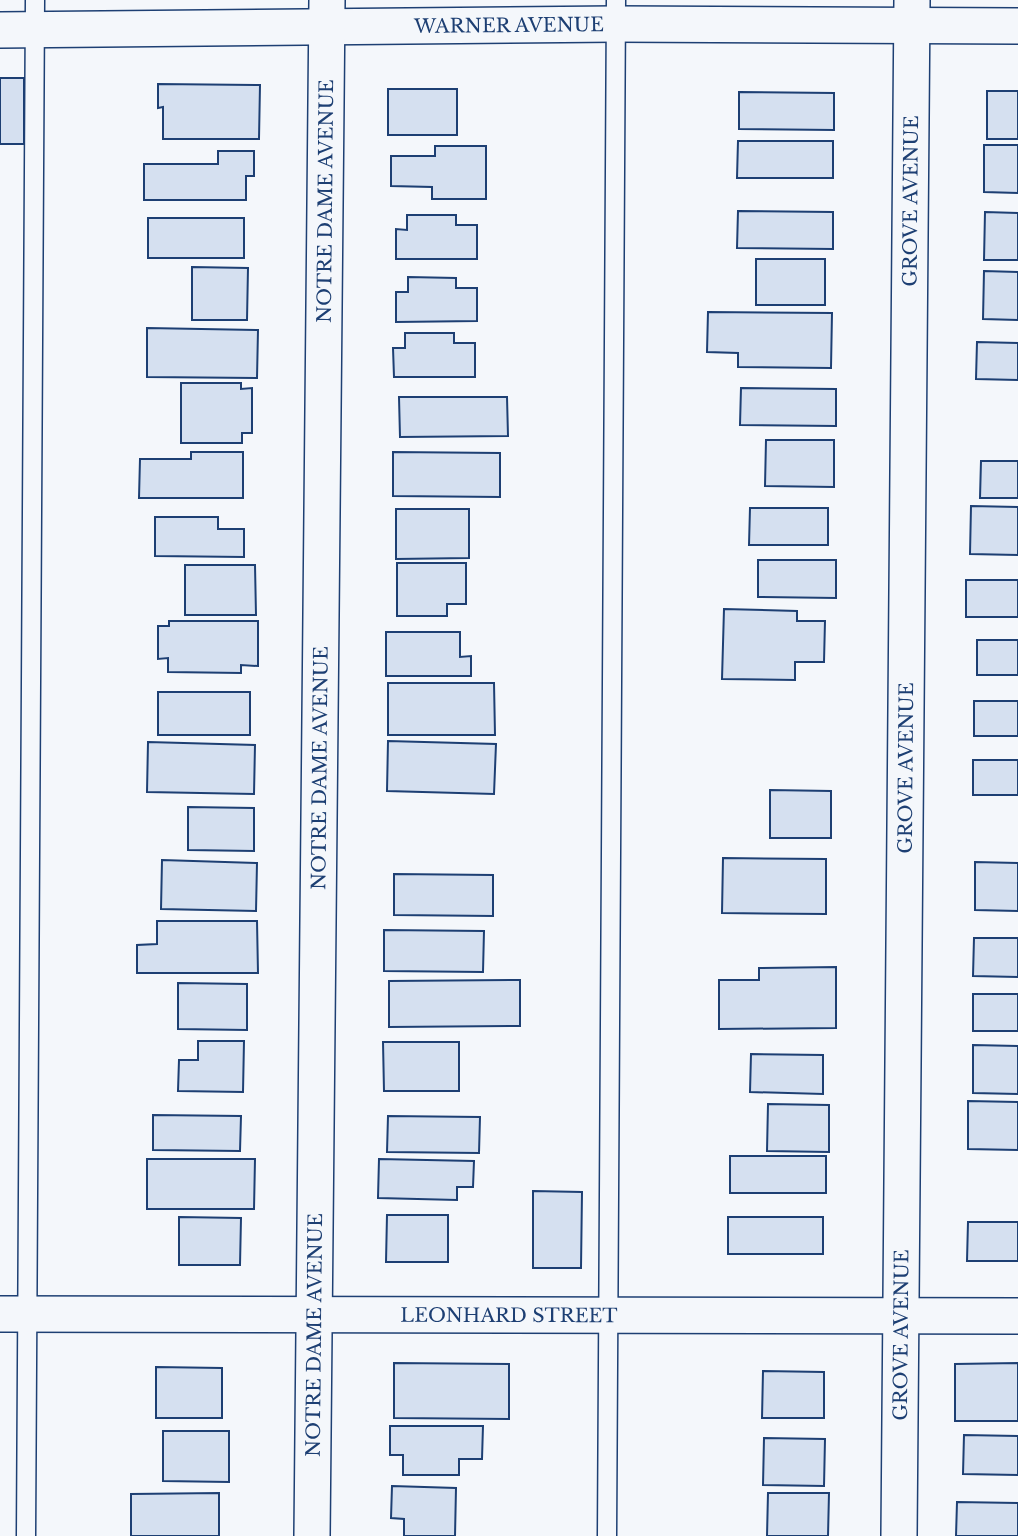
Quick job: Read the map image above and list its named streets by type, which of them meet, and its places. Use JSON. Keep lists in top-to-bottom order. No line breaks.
{"streets":{"street":["WARNER AVENUE","NOTRE DAME AVENUE","GROVE AVENUE","LEONHARD STREET"]},"crossings":[["WARNER AVENUE","NOTRE DAME AVENUE"],["WARNER AVENUE","GROVE AVENUE"],["NOTRE DAME AVENUE","LEONHARD STREET"],["GROVE AVENUE","LEONHARD STREET"]]}
